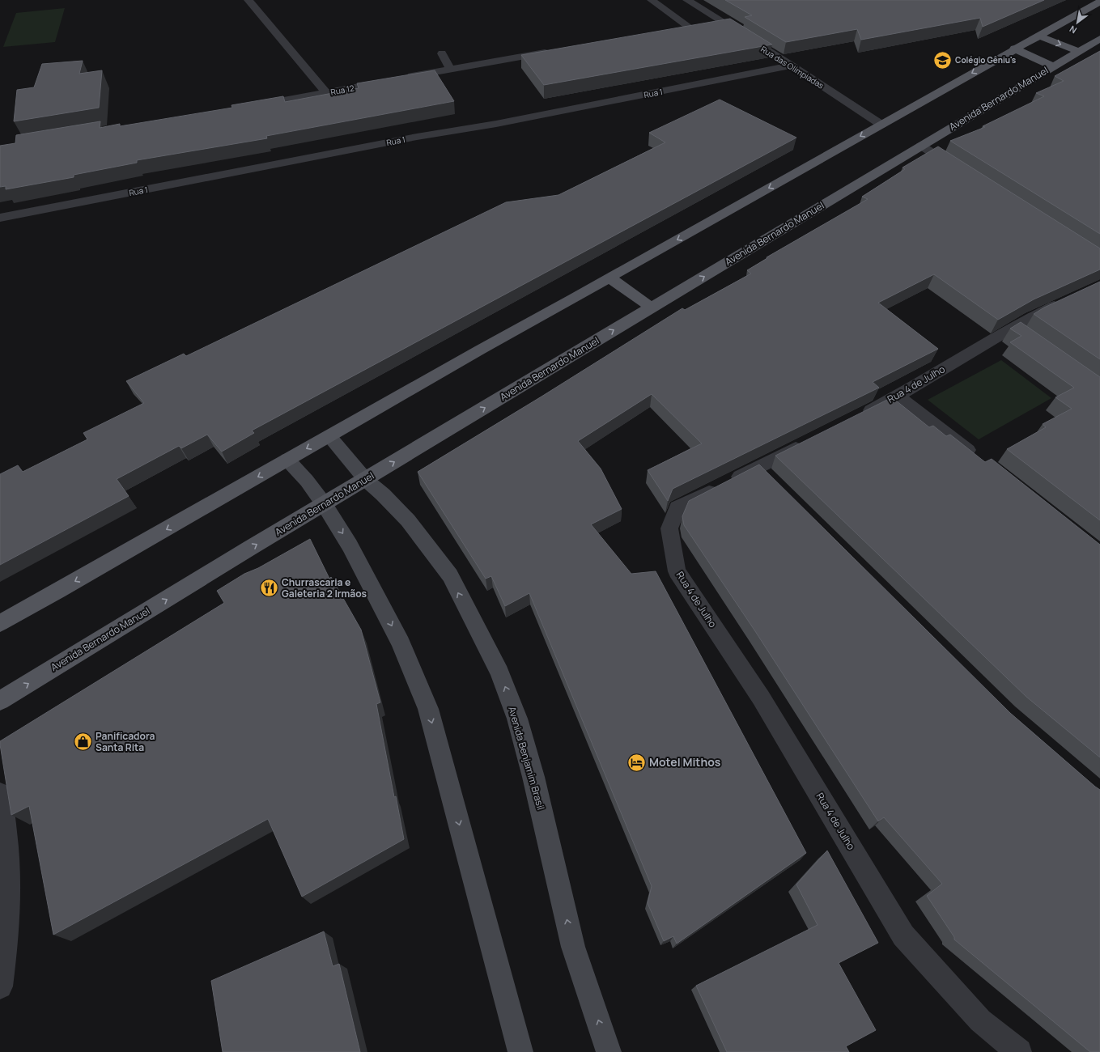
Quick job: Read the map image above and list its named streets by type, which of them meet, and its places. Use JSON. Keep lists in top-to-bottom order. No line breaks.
{"streets":{"main road":["Avenida Bernardo Manuel","Avenida Benjamim Brasil"],"street":["Rua das Olímpiadas","Rua 12","Rua 1","Rua 4 de Julho"]},"crossings":[["Rua das Olímpiadas","Rua 1"],["Avenida Bernardo Manuel","Avenida Benjamim Brasil"]],"places":{"school or university":["Colégio Gêniu's"],"restaurant":["Churrascaria e Galeteria 2 Irmãos"],"shop":["Panificadora Santa Rita"],"hotel":["Motel Mithos"]},"north":"bottom left"}
